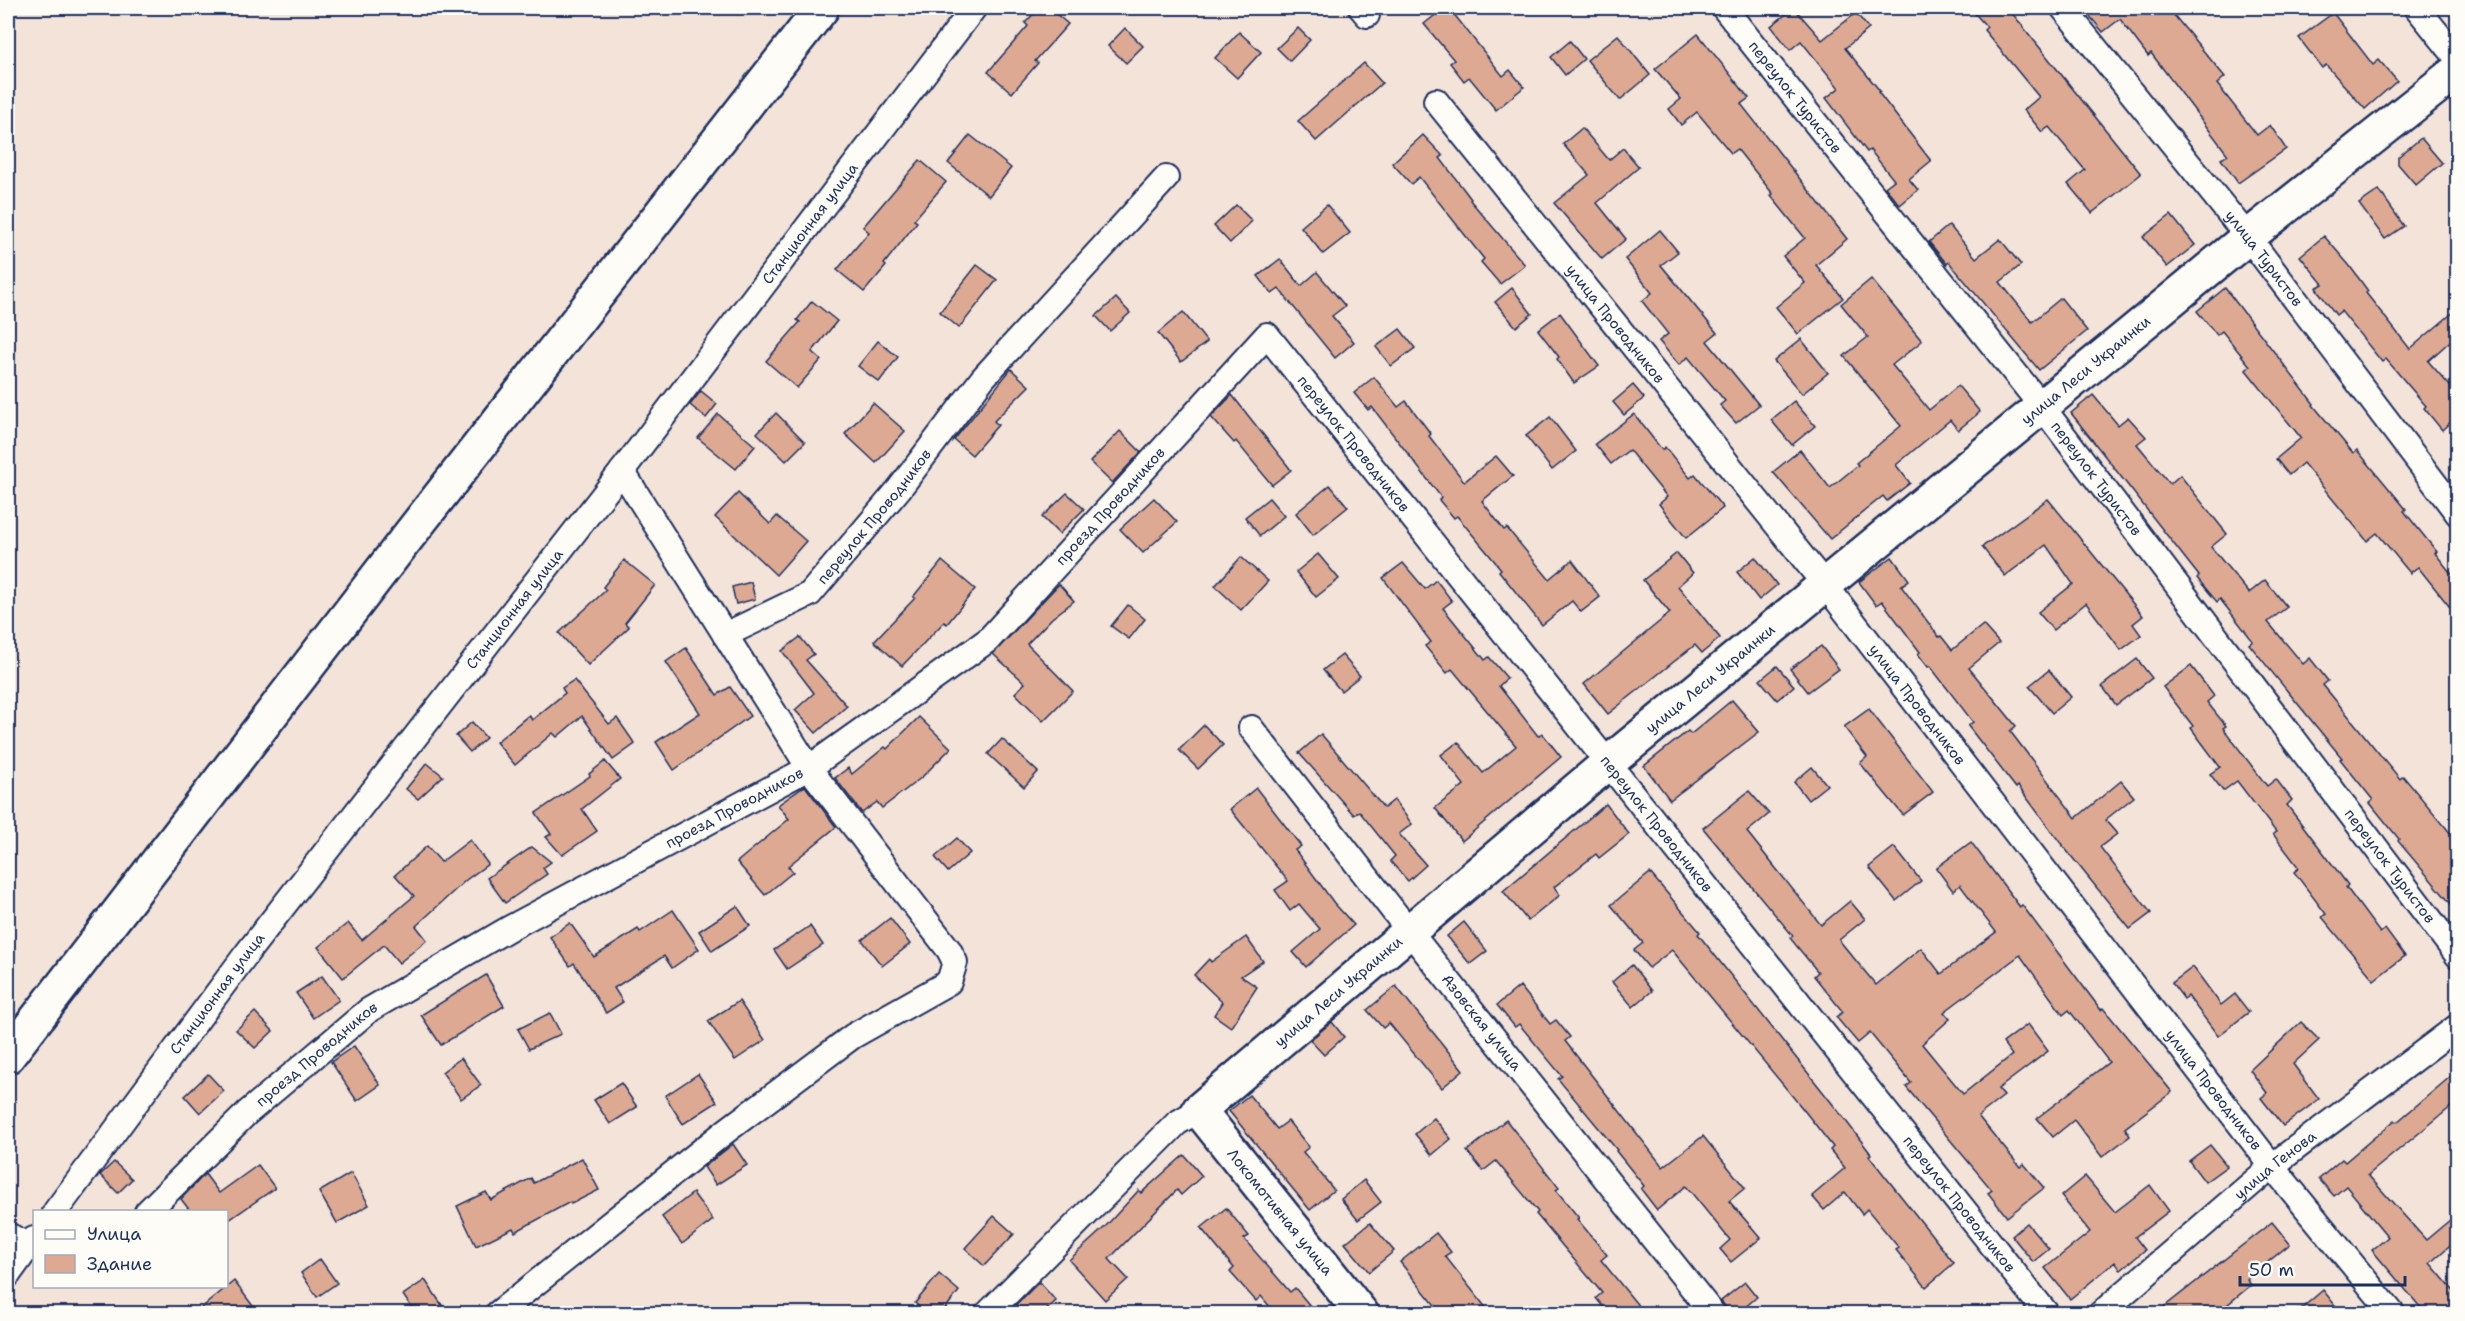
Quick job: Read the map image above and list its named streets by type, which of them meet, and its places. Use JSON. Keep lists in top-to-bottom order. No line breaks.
{"streets":{"main road":["улица Леси Украинки","Локомотивная улица"],"street":["переулок Туристов","Станционная улица","улица Туристов","улица Проводников","переулок Проводников","проезд Проводников","Азовская улица","улица Генова"]},"crossings":[["переулок Туристов","улица Леси Украинки"],["улица Туристов","улица Леси Украинки"],["улица Проводников","улица Леси Украинки"],["улица Проводников","улица Генова"],["улица Леси Украинки","переулок Проводников"],["улица Леси Украинки","Азовская улица"],["улица Леси Украинки","Локомотивная улица"],["переулок Проводников","проезд Проводников"]],"legend":["Улица","Здание"],"scale_bar":"50 m"}
